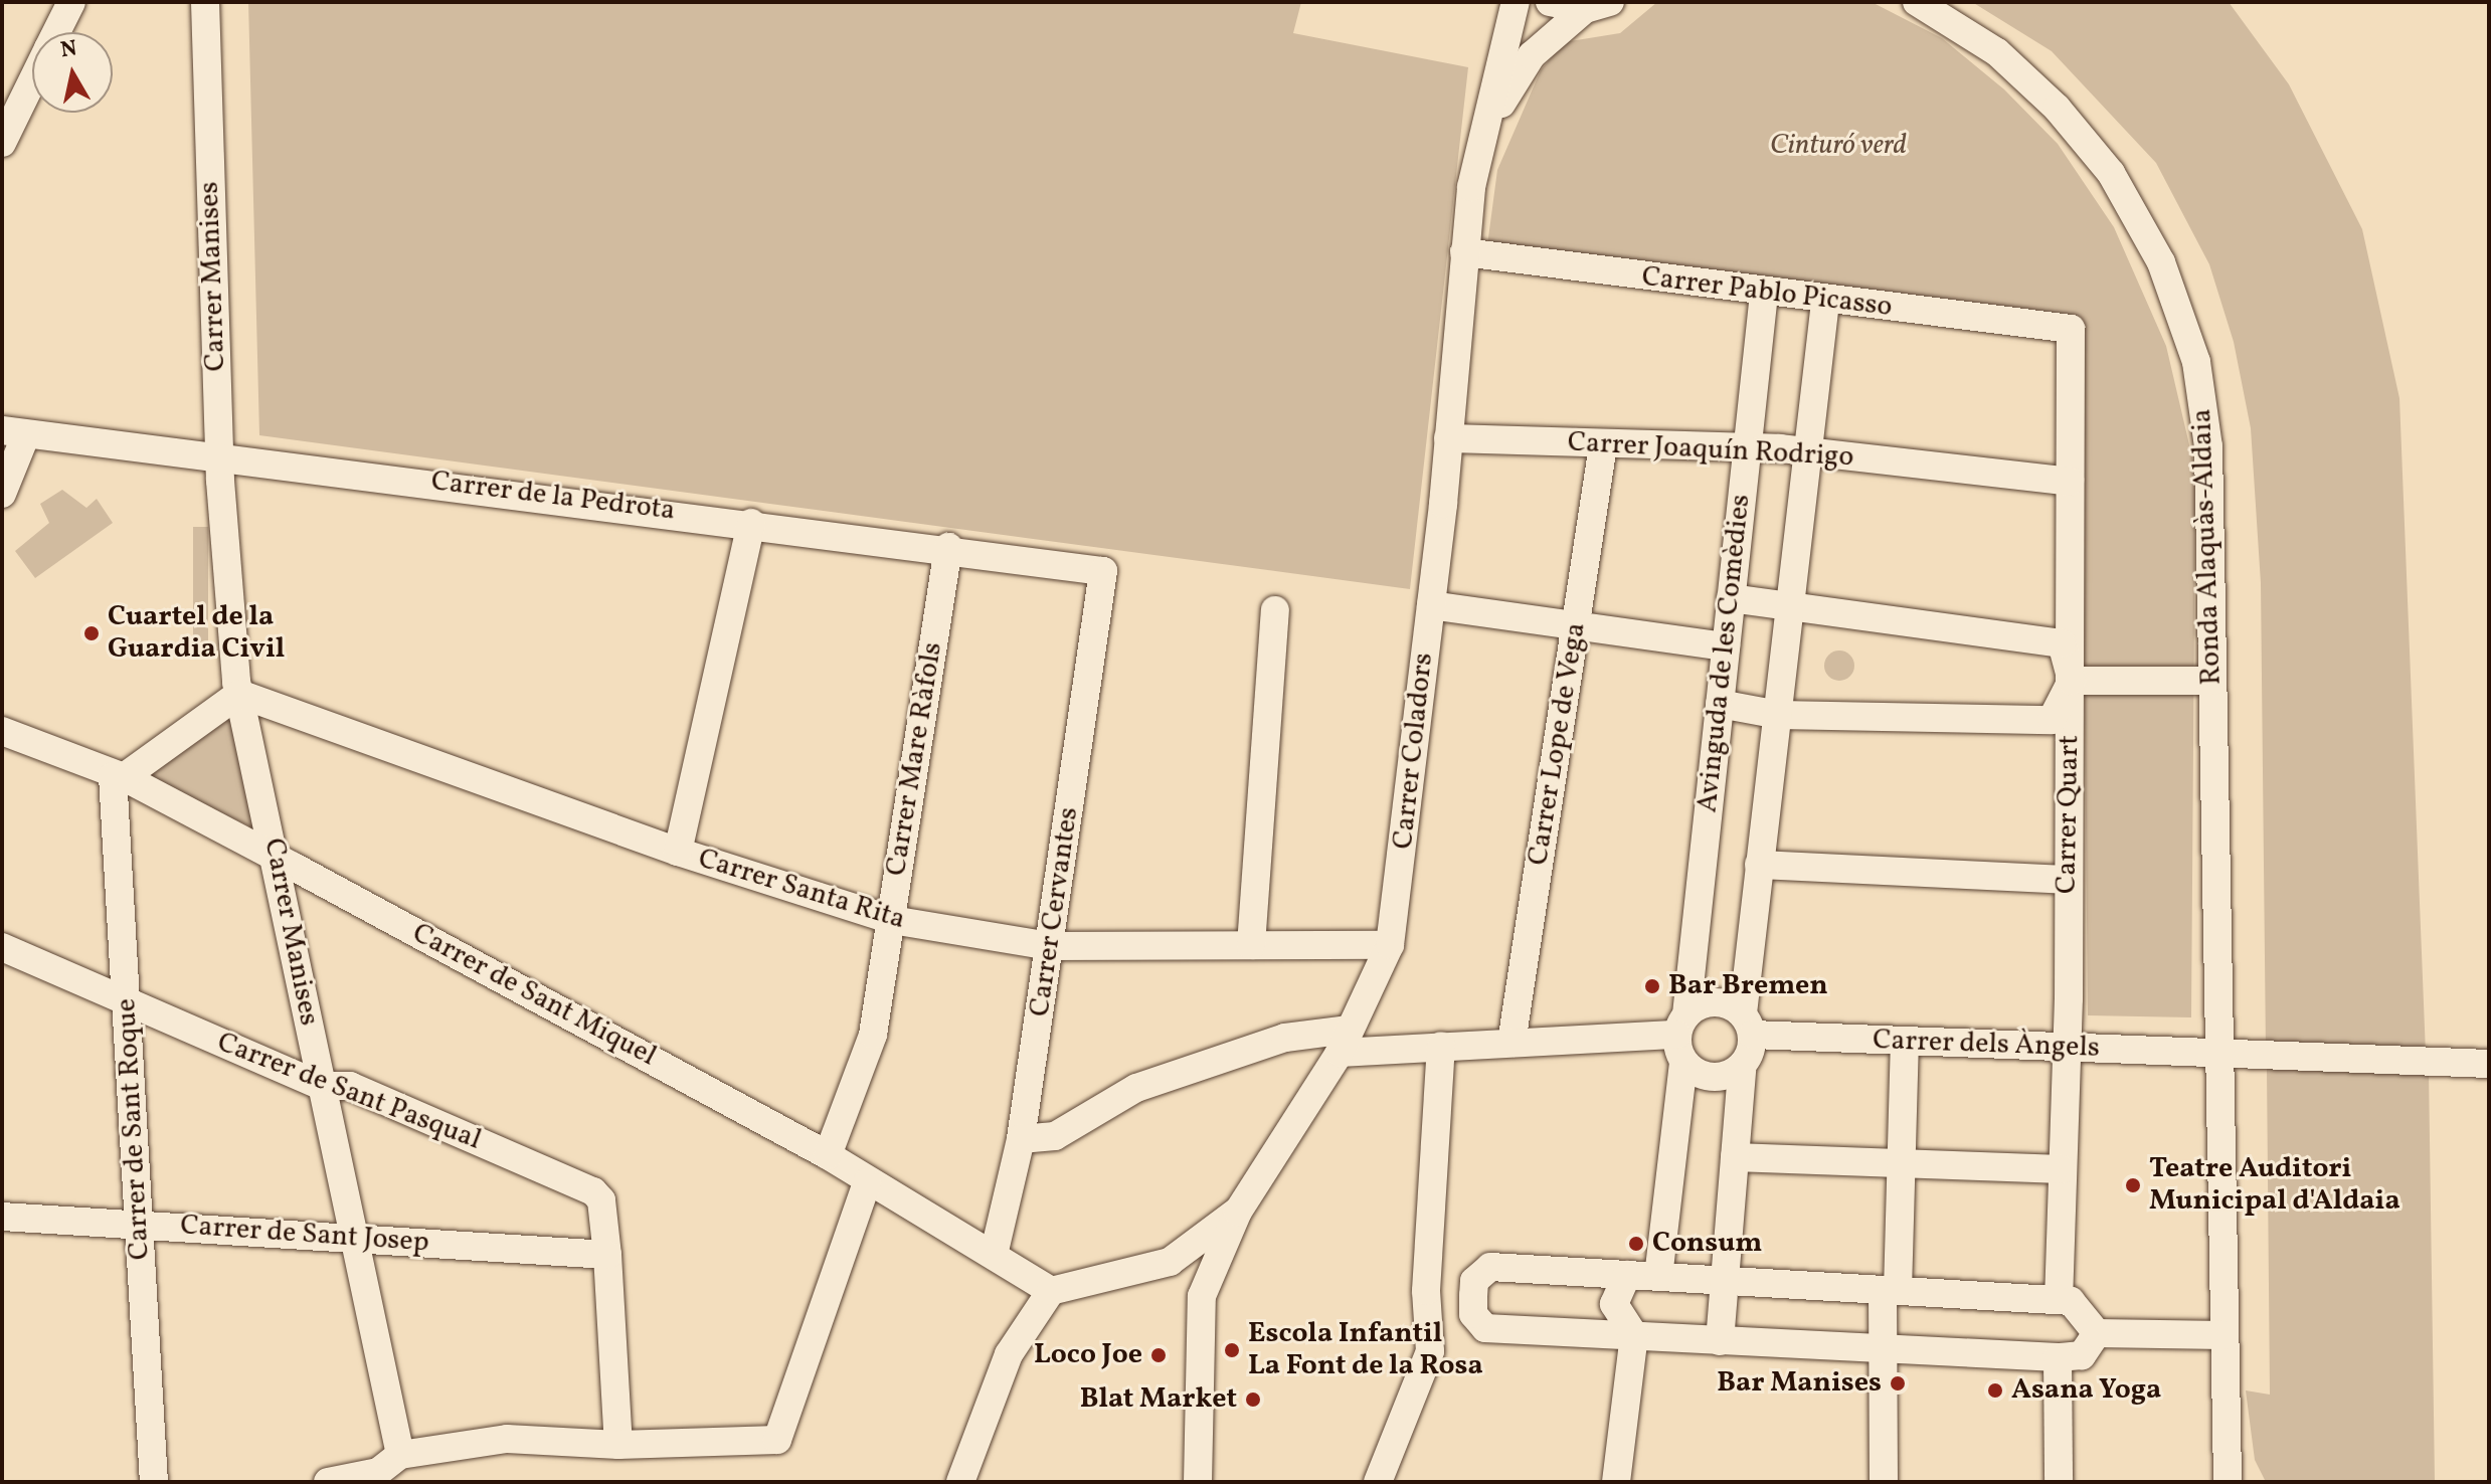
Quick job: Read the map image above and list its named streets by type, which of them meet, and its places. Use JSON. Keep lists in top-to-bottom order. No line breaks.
{"streets":{"street":["Carrer Manises","Carrer Pablo Picasso","Carrer Joaquín Rodrigo","Carrer de la Pedrota","Ronda Alaquàs-Aldaia","Avinguda de les Comèdies","Carrer Lope de Vega","Carrer Coladors","Carrer Mare Ràfols","Carrer Quart","Carrer Santa Rita","Carrer Cervantes","Carrer de Sant Miquel","Carrer dels Àngels","Carrer de Sant Pasqual","Carrer de Sant Roque","Carrer de Sant Josep"]},"crossings":[["Carrer Manises","Carrer de la Pedrota"],["Carrer Manises","Carrer Santa Rita"],["Carrer Manises","Carrer de Sant Miquel"],["Carrer Manises","Carrer de Sant Pasqual"],["Carrer Manises","Carrer de Sant Josep"],["Carrer Pablo Picasso","Avinguda de les Comèdies"],["Carrer Pablo Picasso","Carrer Coladors"],["Carrer Pablo Picasso","Carrer Quart"],["Carrer Joaquín Rodrigo","Avinguda de les Comèdies"],["Carrer Joaquín Rodrigo","Carrer Lope de Vega"],["Carrer Joaquín Rodrigo","Carrer Coladors"],["Carrer Joaquín Rodrigo","Carrer Quart"],["Carrer de la Pedrota","Carrer Mare Ràfols"],["Carrer de la Pedrota","Carrer Cervantes"],["Ronda Alaquàs-Aldaia","Carrer dels Àngels"],["Avinguda de les Comèdies","Carrer dels Àngels"],["Carrer Coladors","Carrer Santa Rita"],["Carrer Mare Ràfols","Carrer Santa Rita"],["Carrer Mare Ràfols","Carrer de Sant Miquel"],["Carrer Quart","Carrer dels Àngels"],["Carrer Santa Rita","Carrer Cervantes"],["Carrer Cervantes","Carrer de Sant Miquel"],["Carrer de Sant Miquel","Carrer de Sant Roque"],["Carrer de Sant Pasqual","Carrer de Sant Roque"],["Carrer de Sant Pasqual","Carrer de Sant Josep"],["Carrer de Sant Roque","Carrer de Sant Josep"]],"parks":["Cinturó verd"],"places":["Cuartel de la Guardia Civil","Bar Bremen","Teatre Auditori Municipal d'Aldaia","Consum","Escola Infantil La Font de la Rosa","Loco Joe","Bar Manises","Asana Yoga","Blat Market"],"north":"top"}
